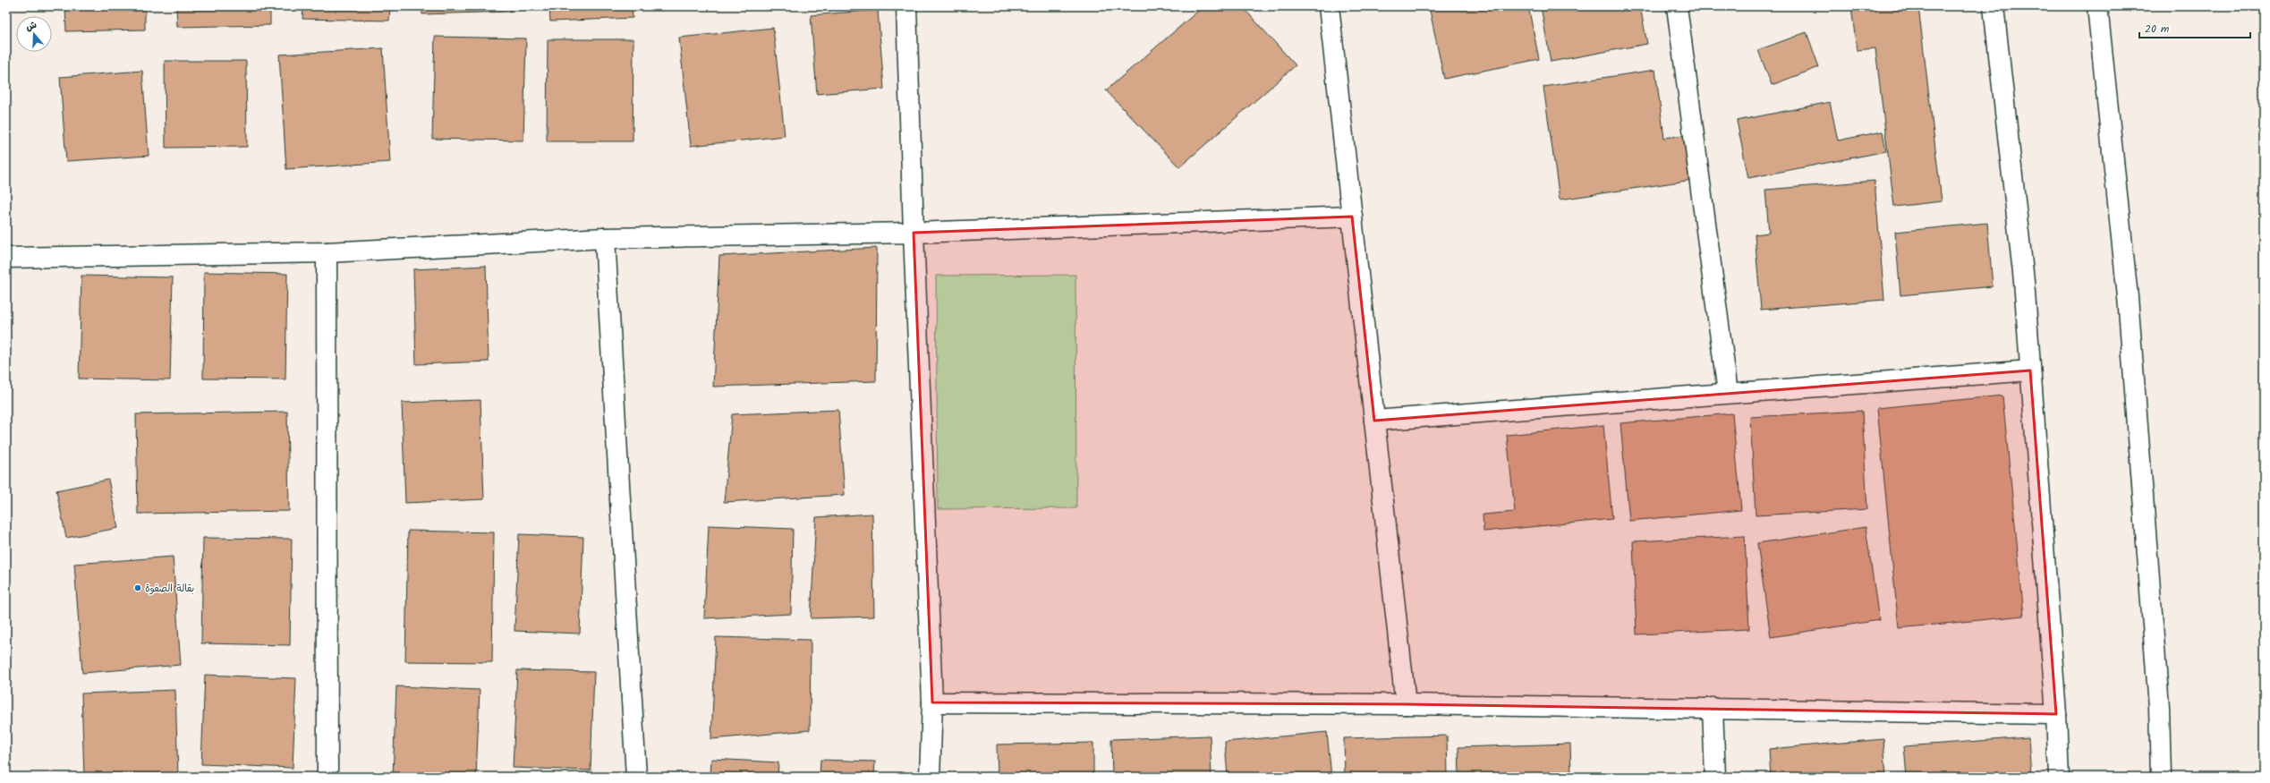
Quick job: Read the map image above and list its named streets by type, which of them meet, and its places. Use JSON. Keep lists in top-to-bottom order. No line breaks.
{"places":["بقالة الصفوة"],"scale_bar":"20 m","north":"top"}
